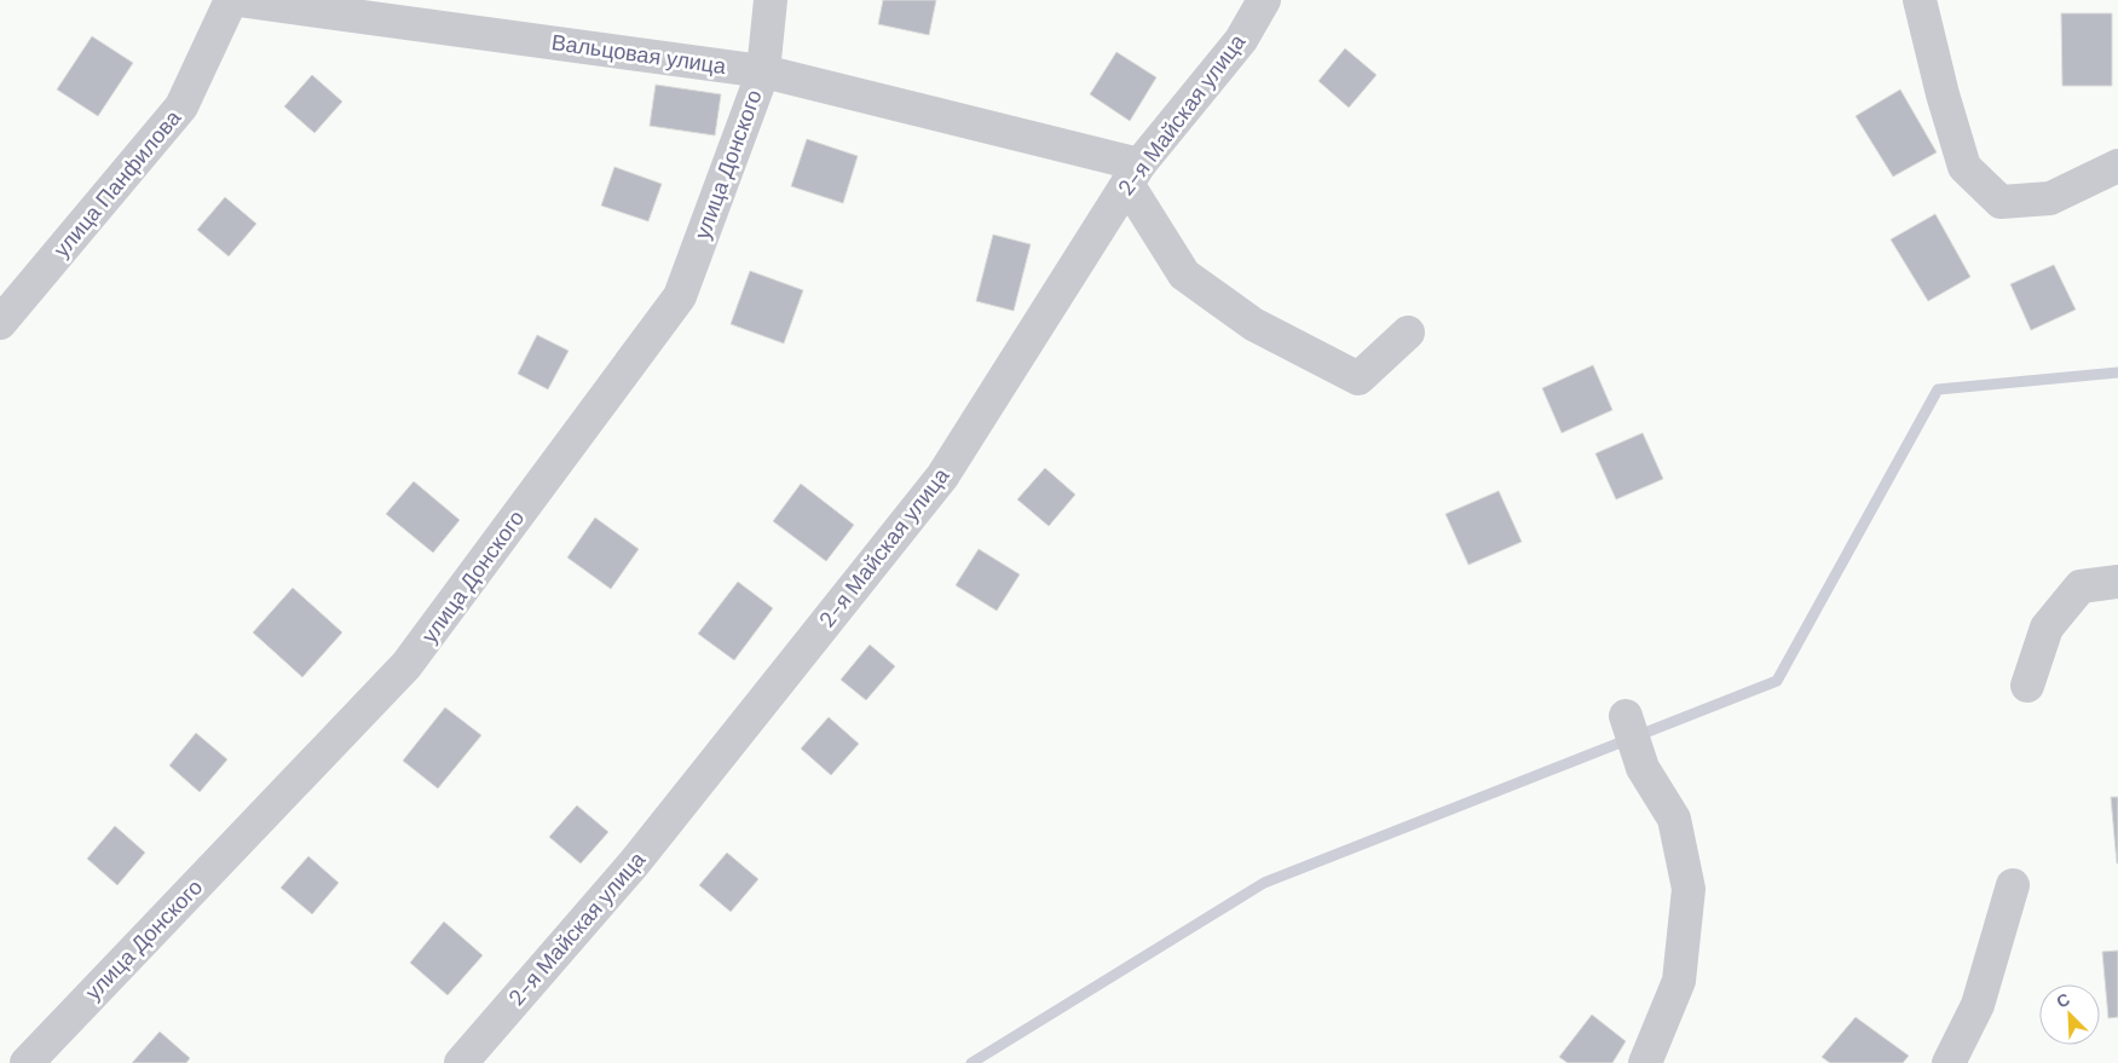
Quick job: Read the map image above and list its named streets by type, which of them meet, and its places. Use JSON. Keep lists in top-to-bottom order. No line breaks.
{"streets":{"street":["Вальцовая улица","2-я Майская улица","улица Донского","улица Панфилова"]},"crossings":[["Вальцовая улица","2-я Майская улица"],["Вальцовая улица","улица Донского"]],"north":"top left"}
